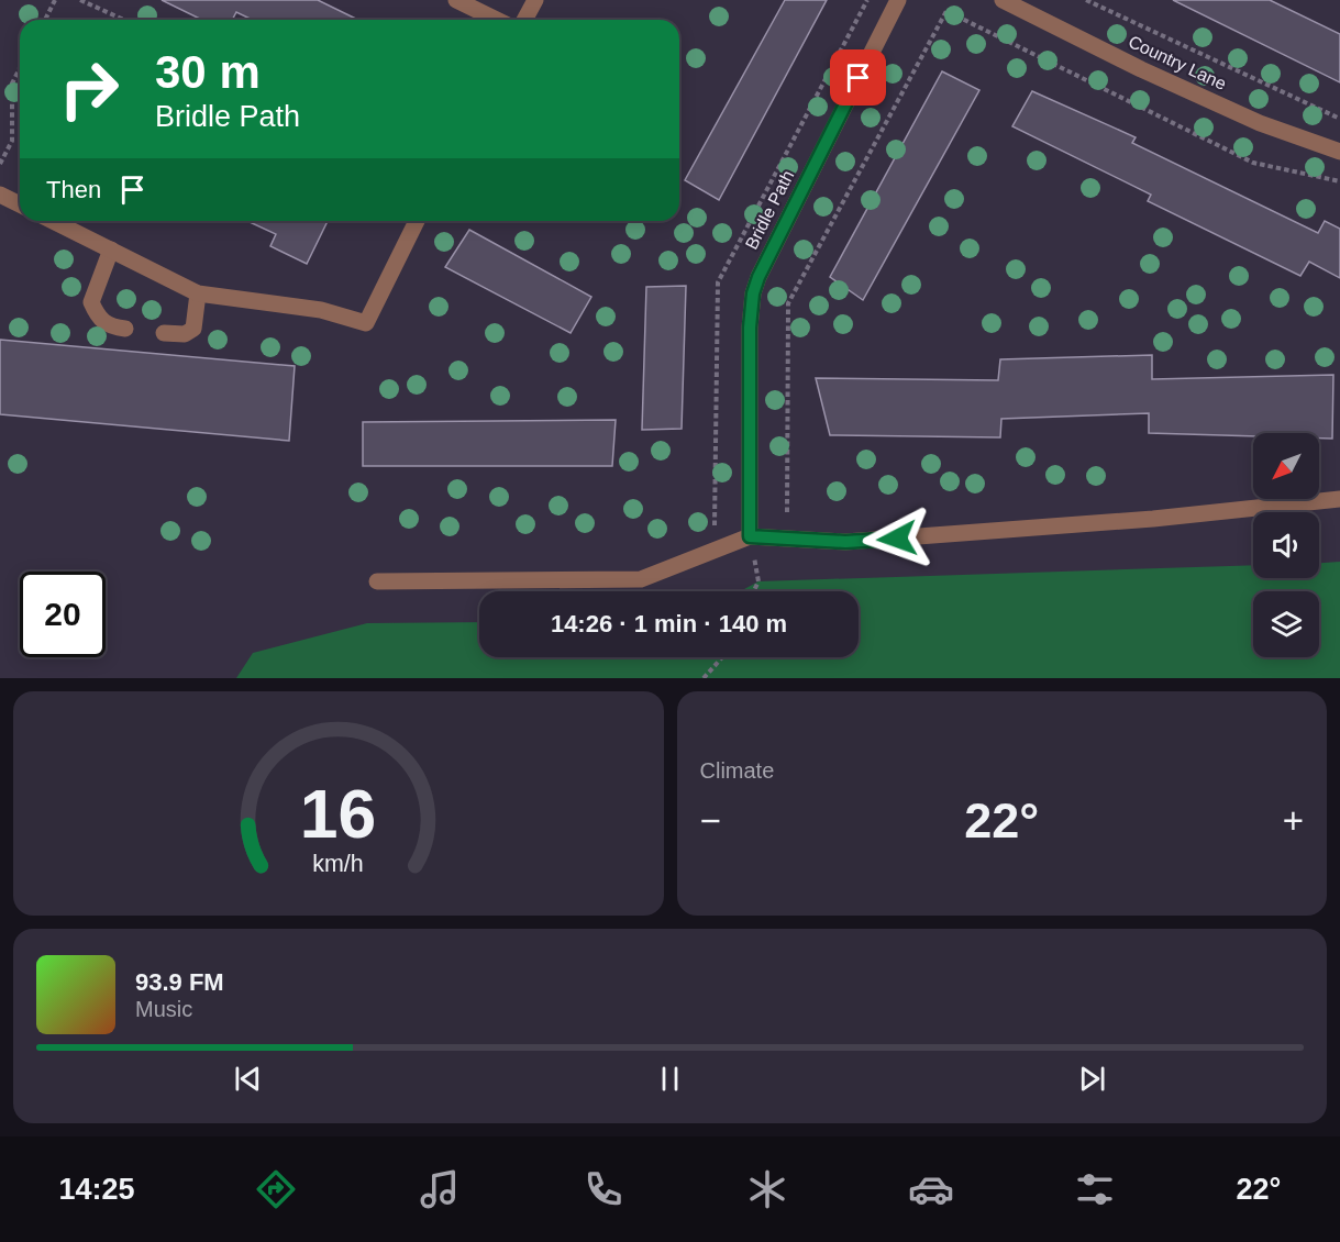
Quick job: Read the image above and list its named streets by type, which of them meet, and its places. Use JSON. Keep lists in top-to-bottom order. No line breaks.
{"streets":{"street":["Country Lane","Bridle Path"]},"north":"bottom left","page":{"turn":["30 m","Bridle Path"],"then":"Then","limit":"20","trip":"14:26 · 1 min · 140 m","tile":"Climate","heat":["−","22°","+"],"song":["93.9 FM","Music"],"tabs":["14:25","22°"],"gauge":["16","km/h"]}}
